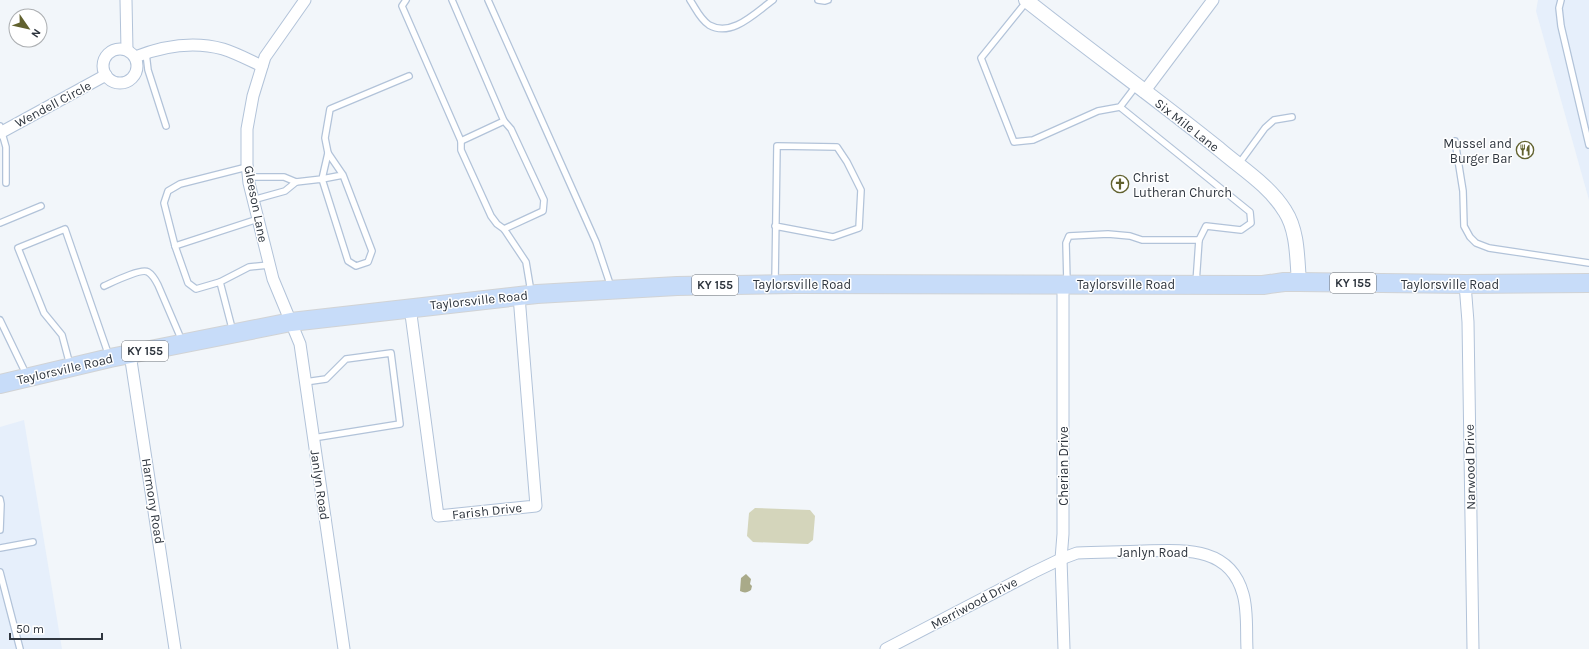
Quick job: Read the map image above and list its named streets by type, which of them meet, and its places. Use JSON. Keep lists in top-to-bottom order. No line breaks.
{"streets":{"main road":["KY 155","Taylorsville Road"],"street":["Wendell Circle","Six Mile Lane","Gleeson Lane","Cherian Drive","Narwood Drive","Janlyn Road","Harmony Road","Farish Drive","Merriwood Drive"]},"crossings":[["Six Mile Lane","Taylorsville Road"],["Gleeson Lane","Taylorsville Road"],["Gleeson Lane","Janlyn Road"],["Taylorsville Road","Cherian Drive"],["Taylorsville Road","Narwood Drive"],["Taylorsville Road","Janlyn Road"],["Taylorsville Road","Harmony Road"],["Taylorsville Road","Farish Drive"],["Cherian Drive","Janlyn Road"],["Cherian Drive","Merriwood Drive"],["Janlyn Road","Merriwood Drive"]],"places":{"restaurant":["Mussel and Burger Bar"],"church":["Christ Lutheran Church"]},"scale_bar":"50 m","north":"bottom right"}
